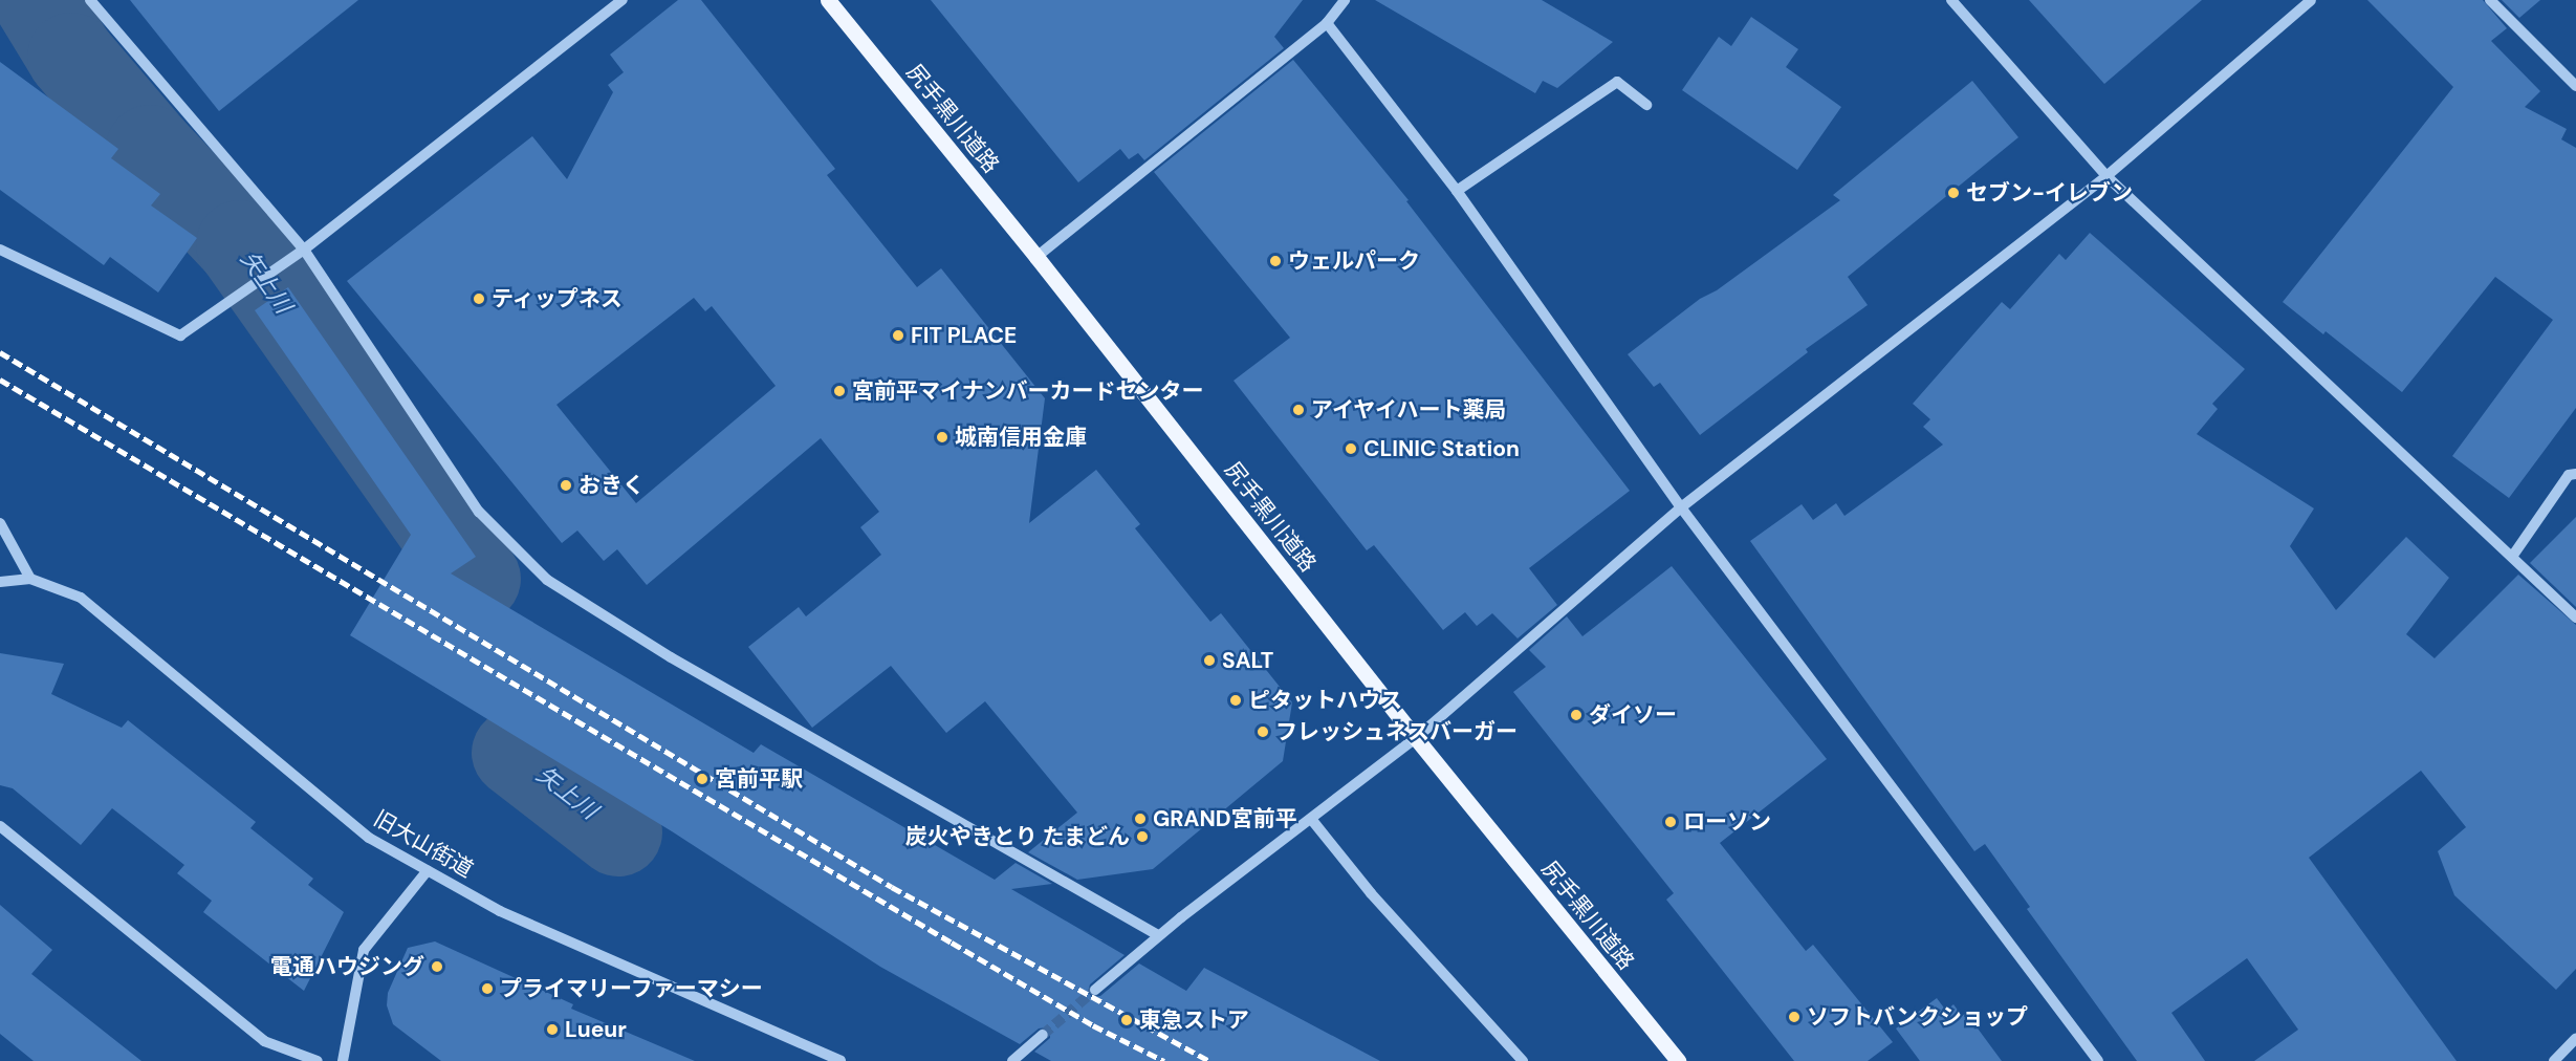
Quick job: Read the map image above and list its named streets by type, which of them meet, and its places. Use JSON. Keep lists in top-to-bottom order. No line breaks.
{"streets":{"main road":["尻手黒川道路"],"street":["旧大山街道"]},"water":["矢上川"],"places":["セブン-イレブン","ウェルパーク","ティップネス","FIT PLACE","宮前平マイナンバーカードセンター","アイヤイハート薬局","城南信用金庫","CLINIC Station","おきく","SALT","ピタットハウス","ダイソー","フレッシュネスバーガー","宮前平駅","GRAND宮前平","ローソン","炭火やきとり たまどん","電通ハウジング","プライマリーファーマシー","ソフトバンクショップ","東急ストア","Lueur"]}
